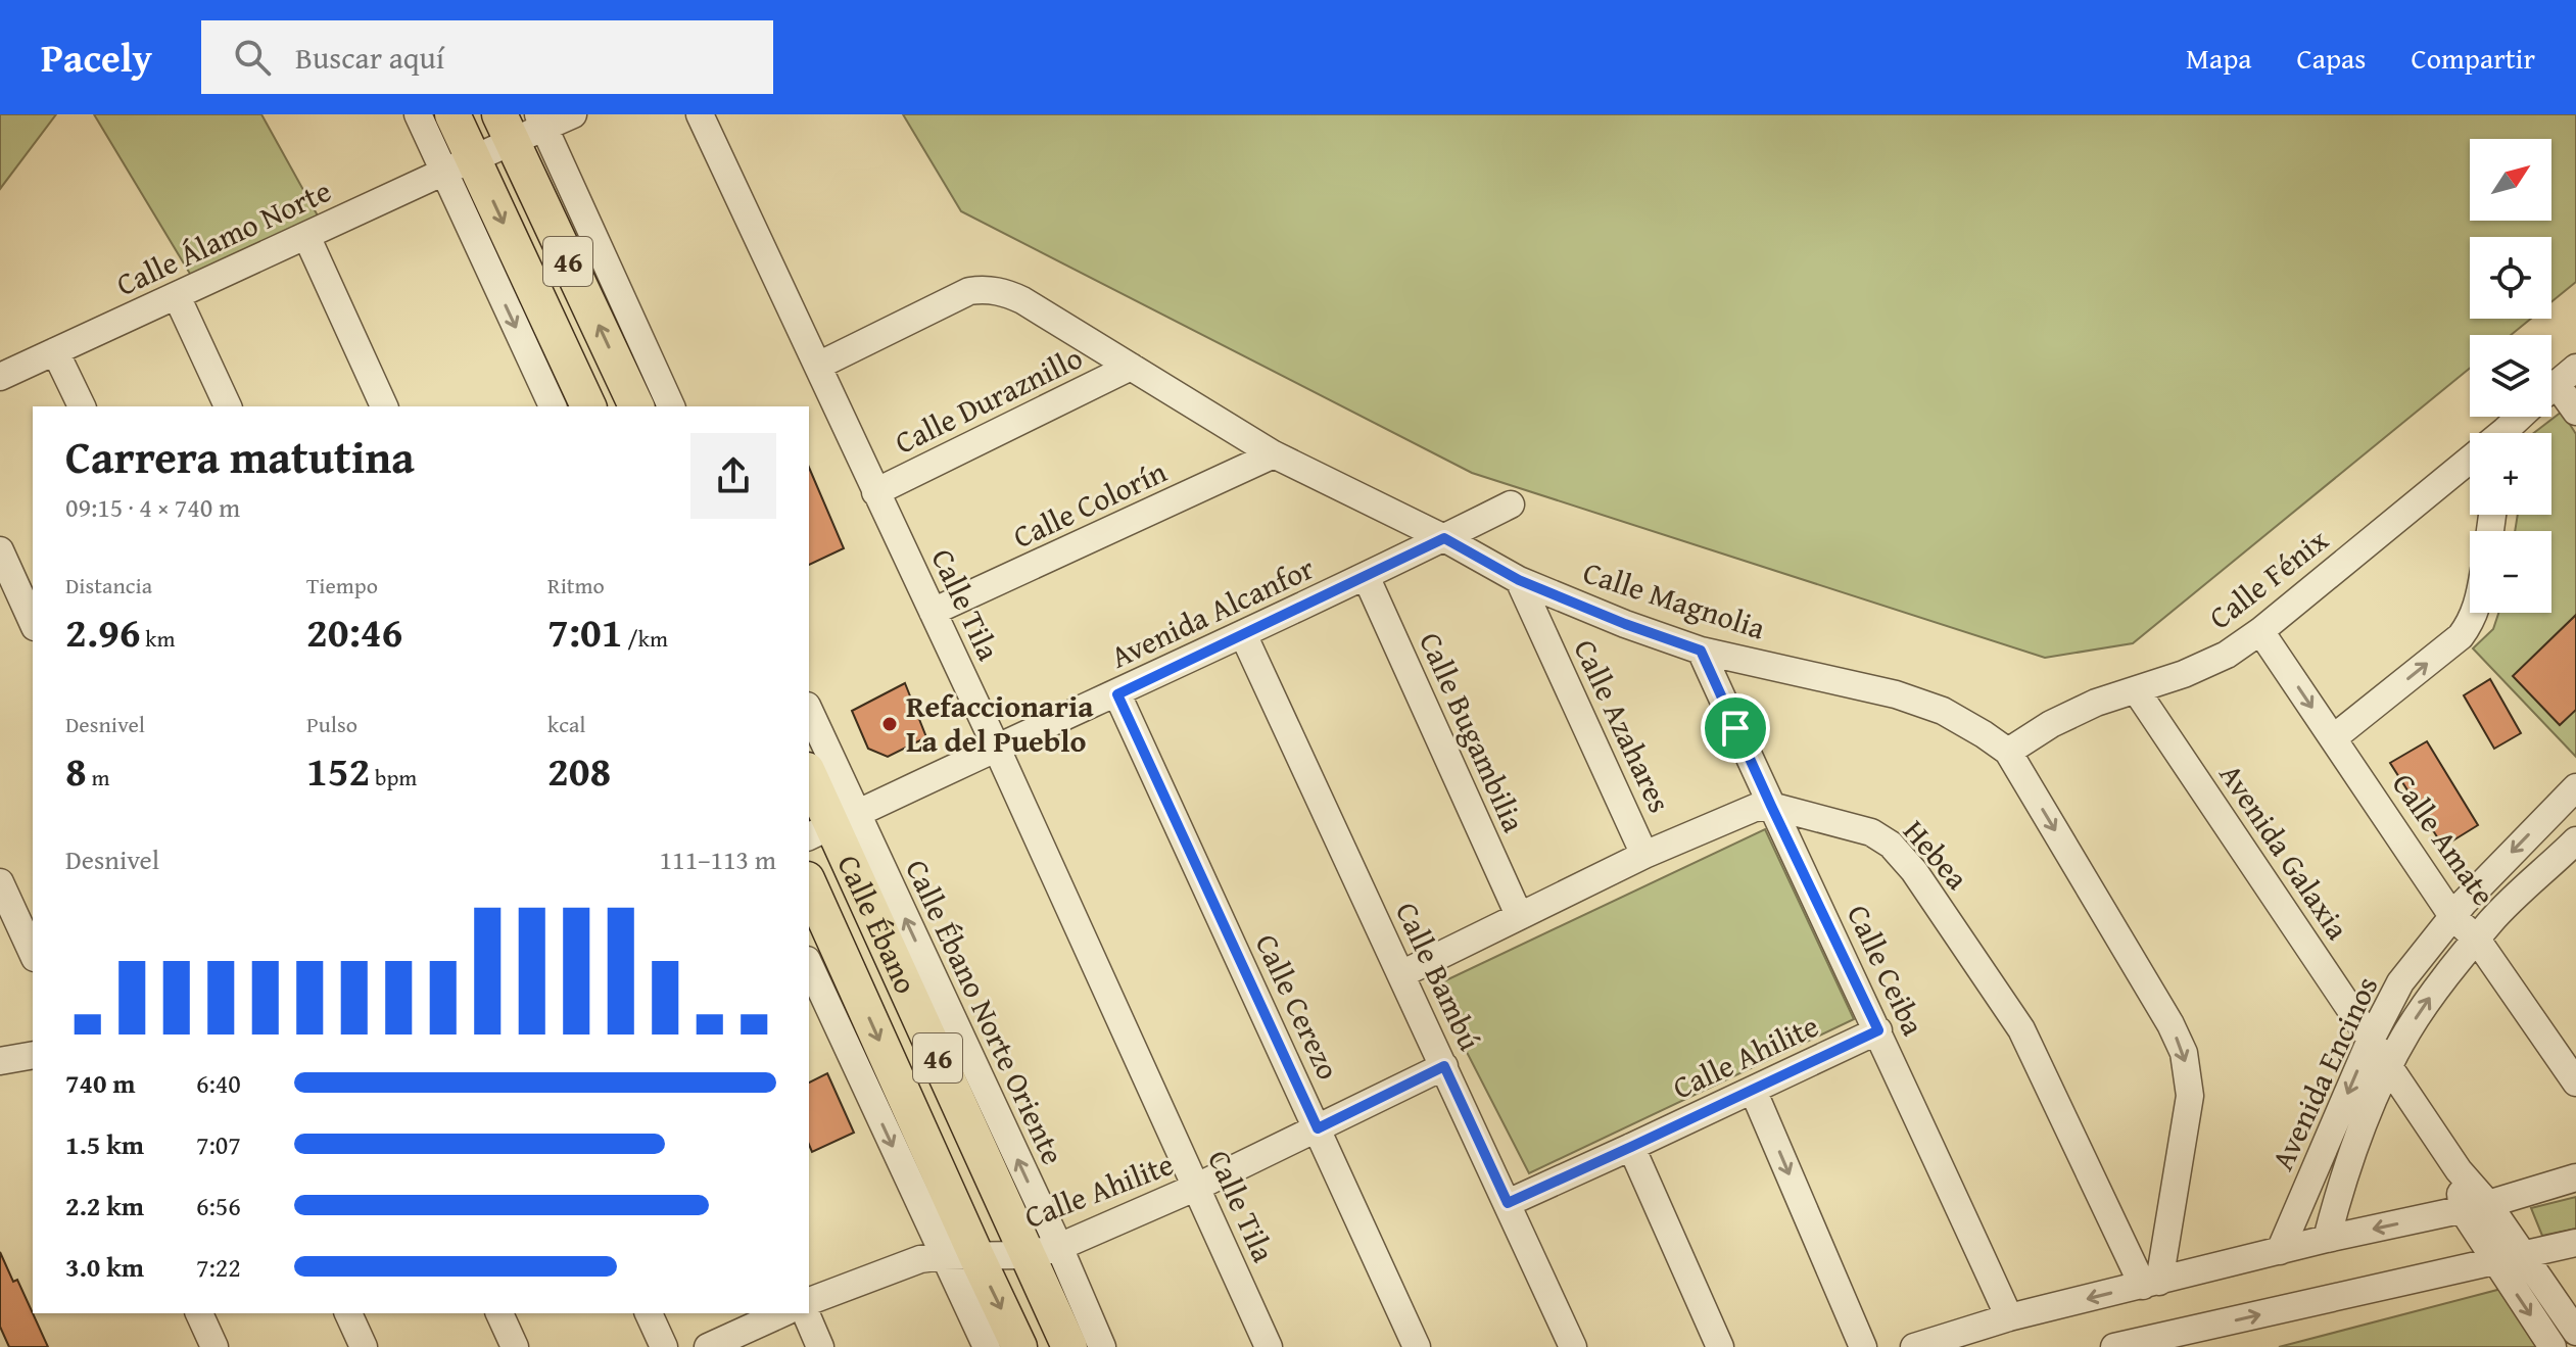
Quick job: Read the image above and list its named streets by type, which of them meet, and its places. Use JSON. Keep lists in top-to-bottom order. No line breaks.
{"streets":{"main road":["46","Calle Ébano"],"street":["Calle Álamo Norte","Calle Duraznillo","Calle Colorín","Calle Fénix","Calle Magnolia","Calle Tila","Avenida Alcanfor","Calle Azahares","Calle Bugambilia","Calle Amate","Avenida Galaxia","Hebea","Calle Ceiba","Calle Bambú","Calle Cerezo","Calle Ahilite","Avenida Encinos"]},"crossings":[["Calle Álamo Norte","46"],["Calle Duraznillo","Calle Magnolia"],["Calle Duraznillo","Calle Tila"],["Calle Colorín","Calle Magnolia"],["Calle Colorín","Calle Tila"],["Calle Fénix","Calle Magnolia"],["Calle Fénix","Calle Amate"],["Calle Fénix","Avenida Galaxia"],["Calle Magnolia","Calle Tila"],["Calle Magnolia","Avenida Alcanfor"],["Calle Magnolia","Calle Azahares"],["Calle Magnolia","Hebea"],["Calle Magnolia","Calle Ceiba"],["Calle Tila","Avenida Alcanfor"],["Calle Tila","Calle Ahilite"],["Avenida Alcanfor","Calle Bugambilia"],["Avenida Alcanfor","Calle Ébano"],["Avenida Alcanfor","Calle Bambú"],["Avenida Alcanfor","Calle Cerezo"],["Calle Amate","Avenida Encinos"],["Avenida Galaxia","Avenida Encinos"],["Hebea","Calle Ceiba"],["Calle Ébano","Calle Ahilite"],["Calle Ceiba","Calle Ahilite"],["Calle Bambú","Calle Ahilite"],["Calle Cerezo","Calle Ahilite"]],"places":["Refaccionaria La del Pueblo"],"north":"top right","page":{"header":"Pacely","search":"Buscar aquí","nav":["Mapa","Capas","Compartir"],"map_buttons":["+","−"],"heading":["Carrera matutina","09:15 · 4 × 740 m"],"stats":[["Distancia","2.96 km"],["Tiempo","20:46"],["Ritmo","7:01 /km"],["Desnivel","8 m"],["Pulso","152 bpm"],["kcal","208"]],"chart":["Desnivel","111–113 m"],"list":[{"name":"740 m","note":"6:40"},{"name":"1.5 km","note":"7:07"},{"name":"2.2 km","note":"6:56"},{"name":"3.0 km","note":"7:22"}]}}
